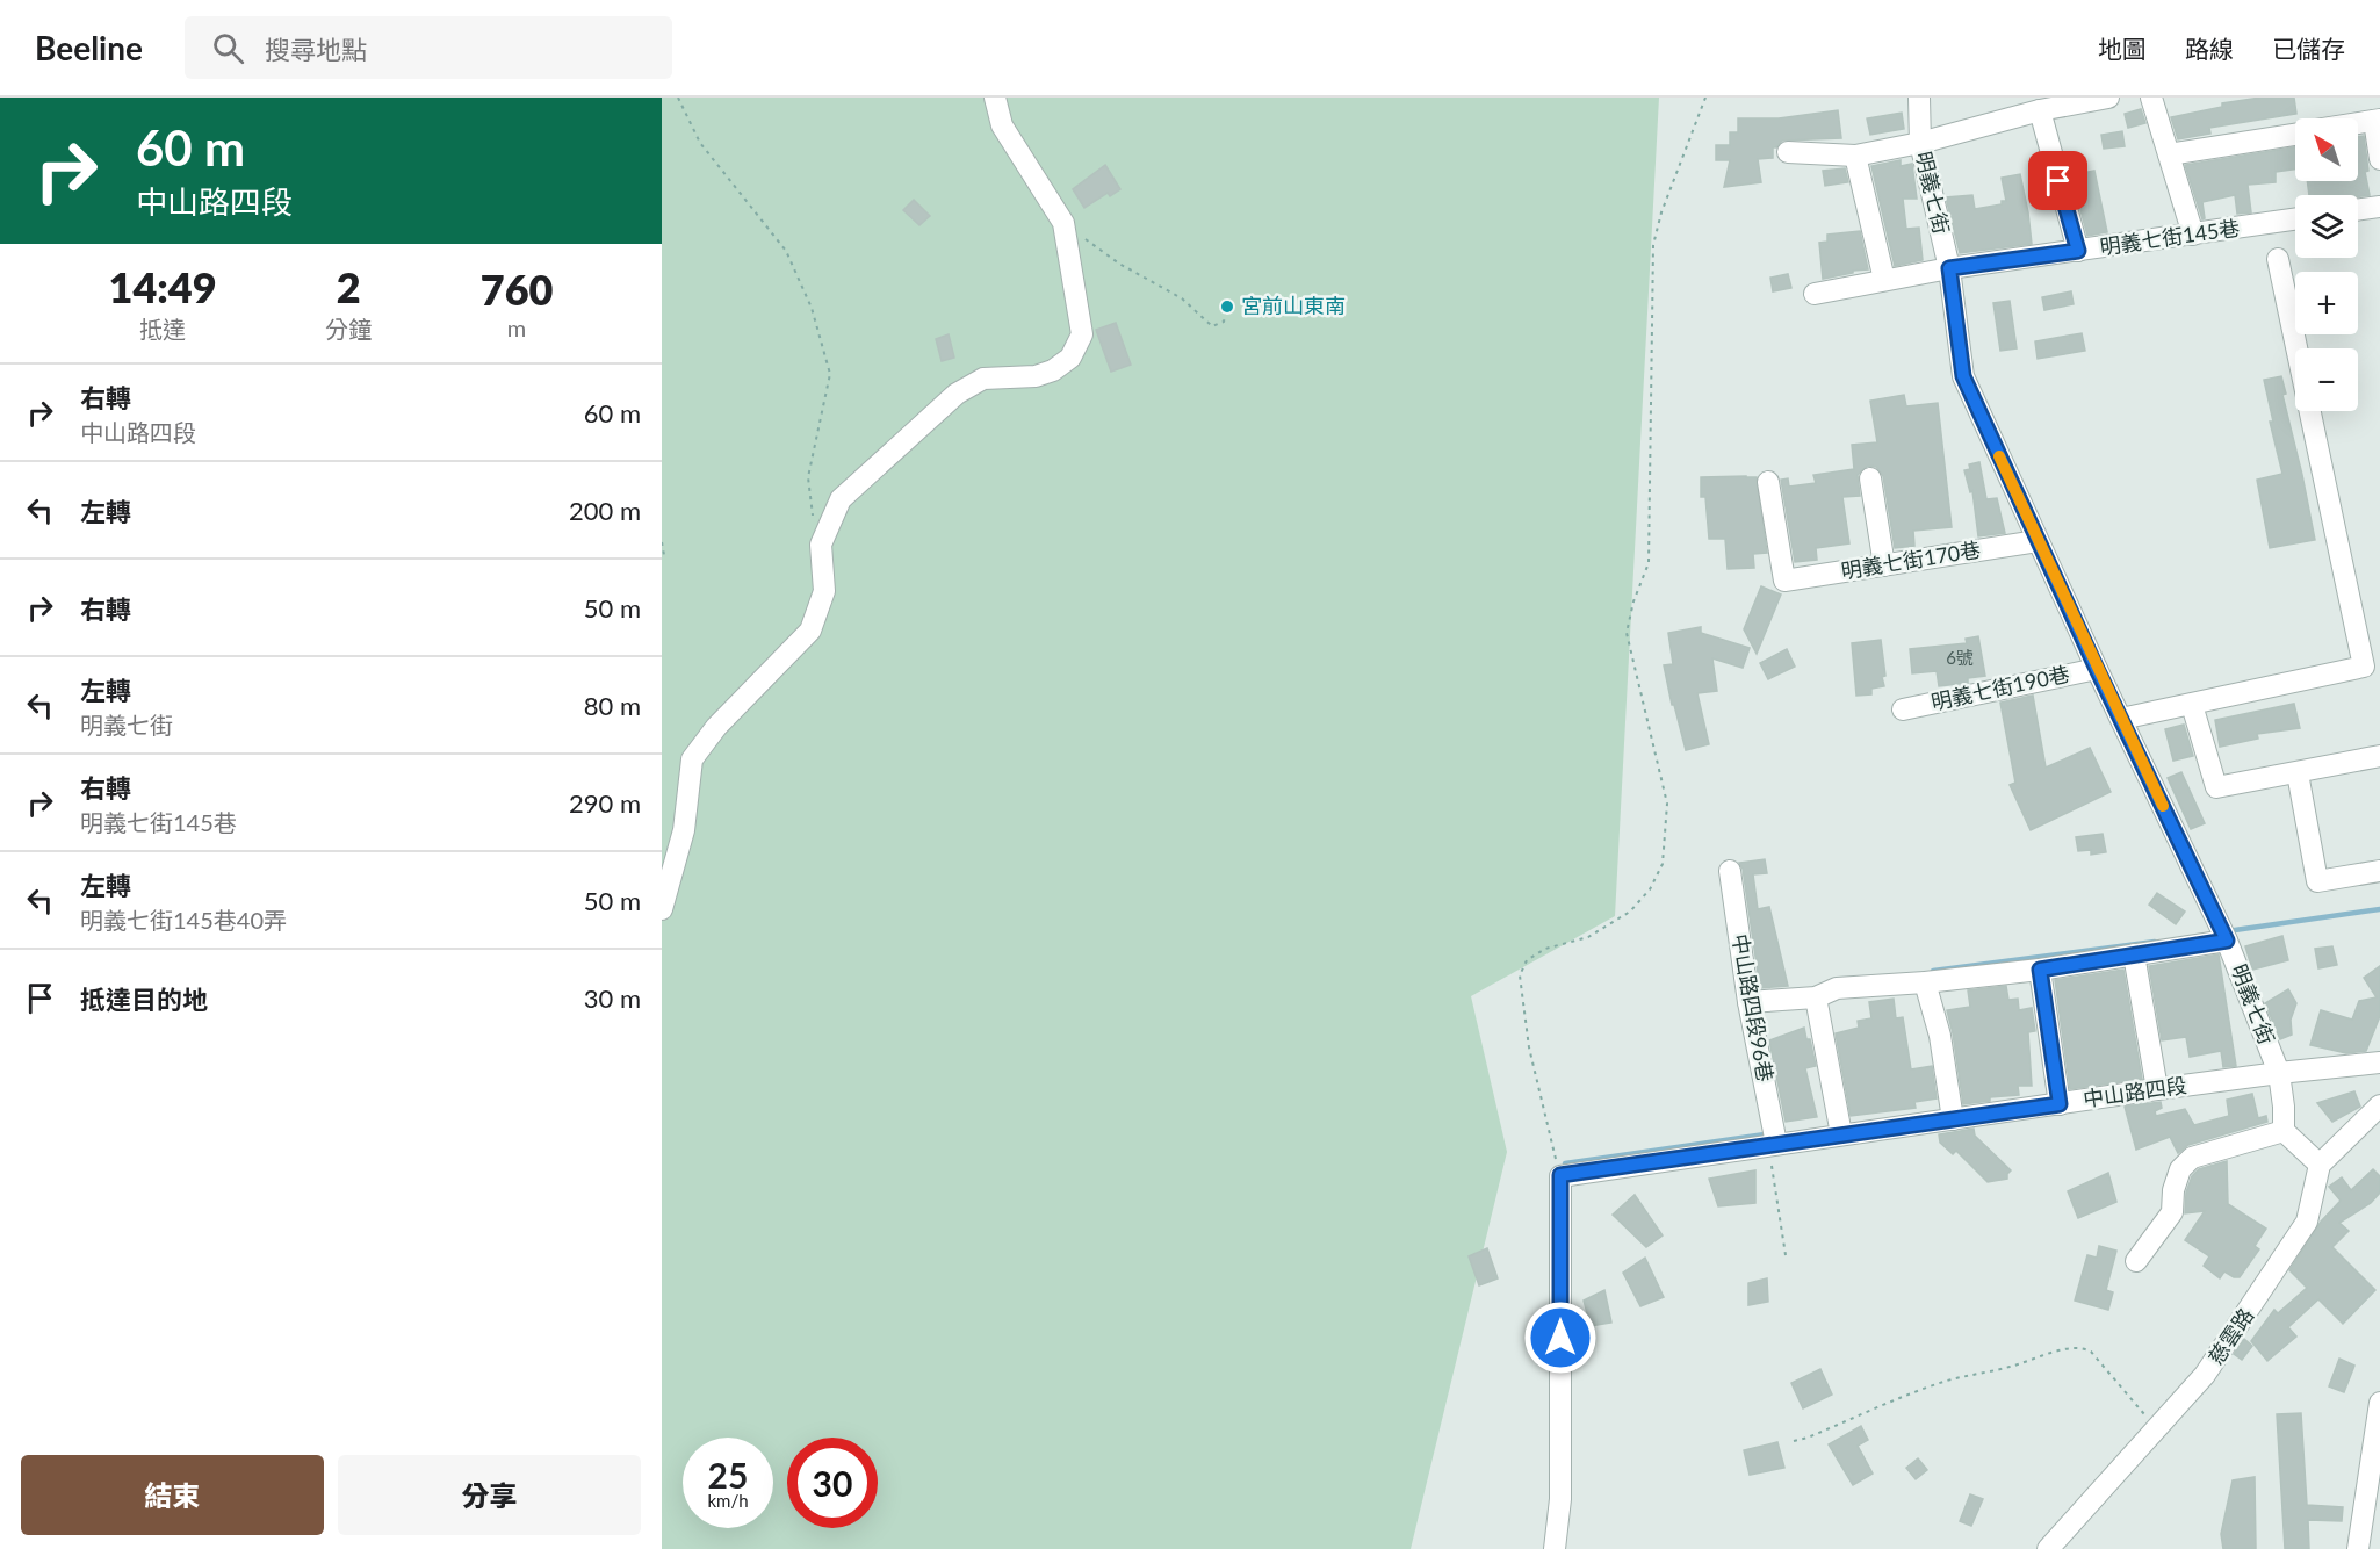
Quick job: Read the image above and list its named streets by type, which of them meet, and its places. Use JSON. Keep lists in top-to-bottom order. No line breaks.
{"streets":{"street":["明義七街","明義七街145巷","明義七街170巷","明義七街190巷","中山路四段96巷","中山路四段","慈雲路"]},"crossings":[["明義七街","明義七街145巷"],["明義七街","明義七街170巷"],["明義七街","明義七街190巷"],["明義七街","中山路四段"],["中山路四段96巷","中山路四段"]],"places":["宮前山東南"],"house_numbers":["6號"],"north":"top left","page":{"header":"Beeline","search":"搜尋地點","nav":["地圖","路線","已儲存"],"turn":["60 m","中山路四段"],"map_buttons":["+","−"],"eta":["14:49","抵達","2","分鐘","760","m"],"list":[{"name":"右轉","note":"中山路四段","value":"60 m"},{"name":"左轉","value":"200 m"},{"name":"右轉","value":"50 m"},{"name":"左轉","note":"明義七街","value":"80 m"},{"name":"右轉","note":"明義七街145巷","value":"290 m"},{"name":"左轉","note":"明義七街145巷40弄","value":"50 m"},{"name":"抵達目的地","value":"30 m"}],"speed":"25 km/h","limit":"30","buttons":["結束","分享"]}}
